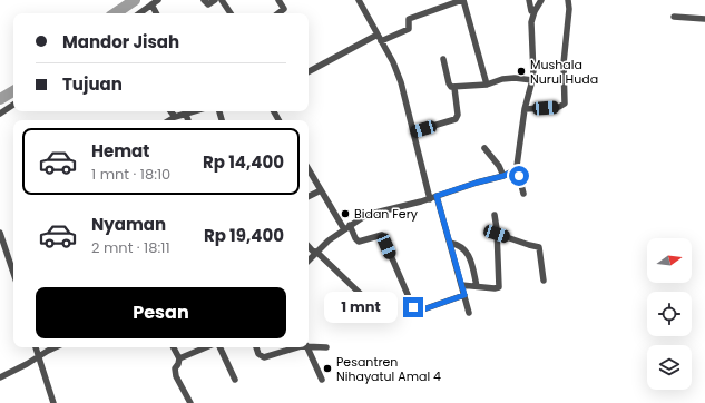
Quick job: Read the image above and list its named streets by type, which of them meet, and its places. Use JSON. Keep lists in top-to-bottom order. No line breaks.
{"places":["Mushala Nurul Huda","Bidan Fery","Pesantren Nihayatul Amal 4"],"north":"right","page":{"banner":["Mandor Jisah","Tujuan"],"list":[{"name":"Hemat","note":"1 mnt · 18:10","value":"Rp 14,400"},{"name":"Nyaman","note":"2 mnt · 18:11","value":"Rp 19,400"}],"buttons":"Pesan","bubble":"1 mnt"}}
